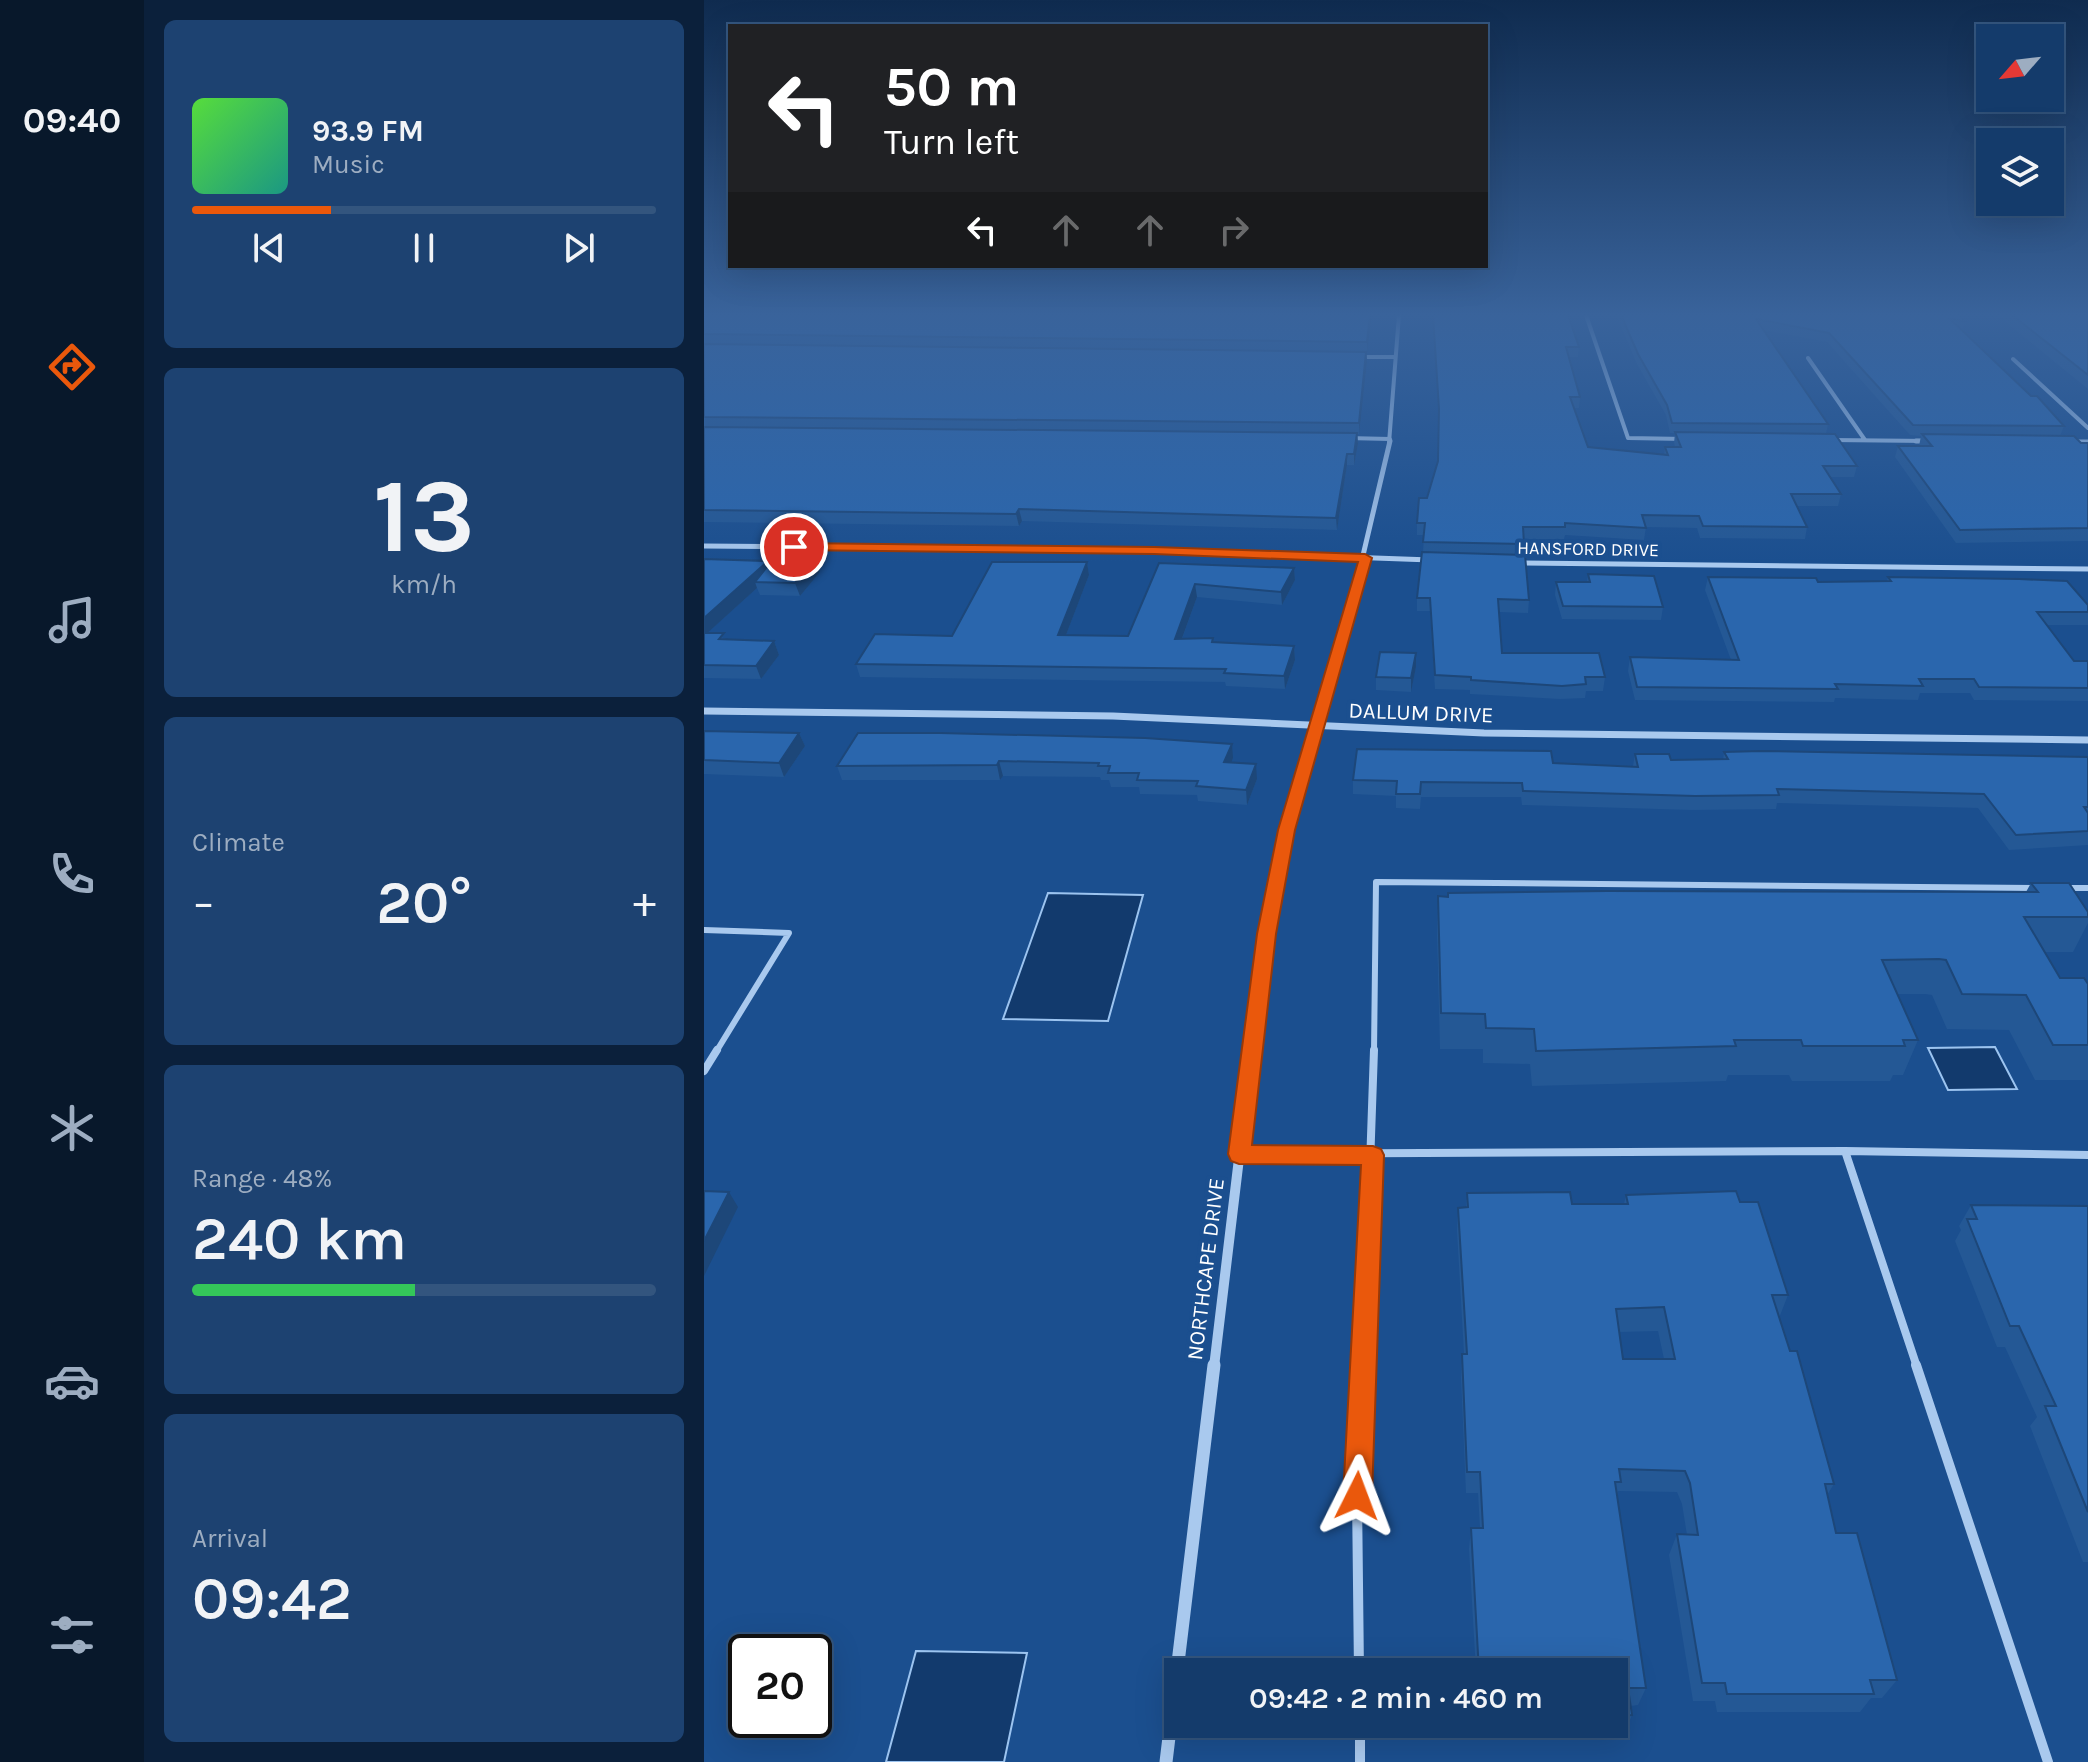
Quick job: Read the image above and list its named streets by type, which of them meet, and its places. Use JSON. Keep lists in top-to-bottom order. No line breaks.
{"streets":{"street":["HANSFORD DRIVE","DALLUM DRIVE","NORTHCAPE DRIVE"]},"crossings":[["DALLUM DRIVE","NORTHCAPE DRIVE"]],"north":"bottom left","page":{"tabs":"09:40","turn":["50 m","Turn left"],"song":["93.9 FM","Music"],"tile":[["13","km/h"],"Climate",["Range · 48%","240 km"],["Arrival","09:42"]],"heat":["−","20°","+"],"limit":"20","trip":"09:42 · 2 min · 460 m"}}
